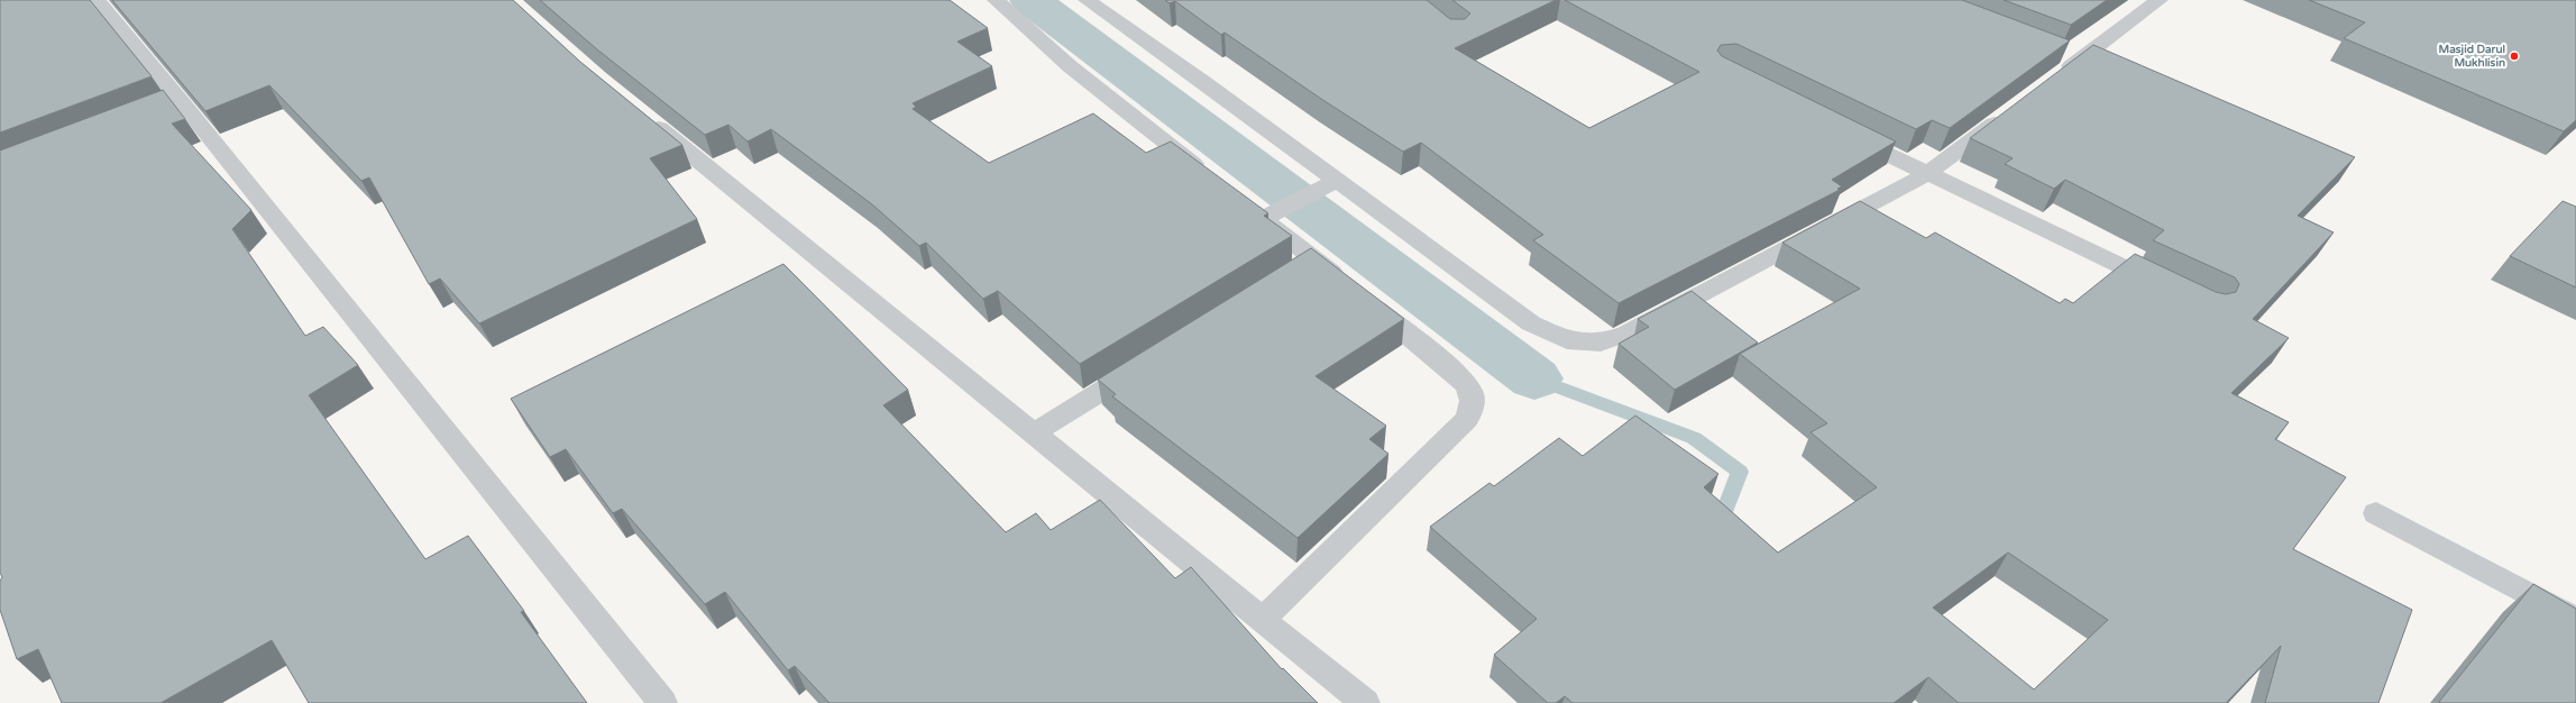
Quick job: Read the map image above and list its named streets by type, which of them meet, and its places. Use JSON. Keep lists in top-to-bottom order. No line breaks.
{"places":["Masjid Darul Mukhlisin"]}
